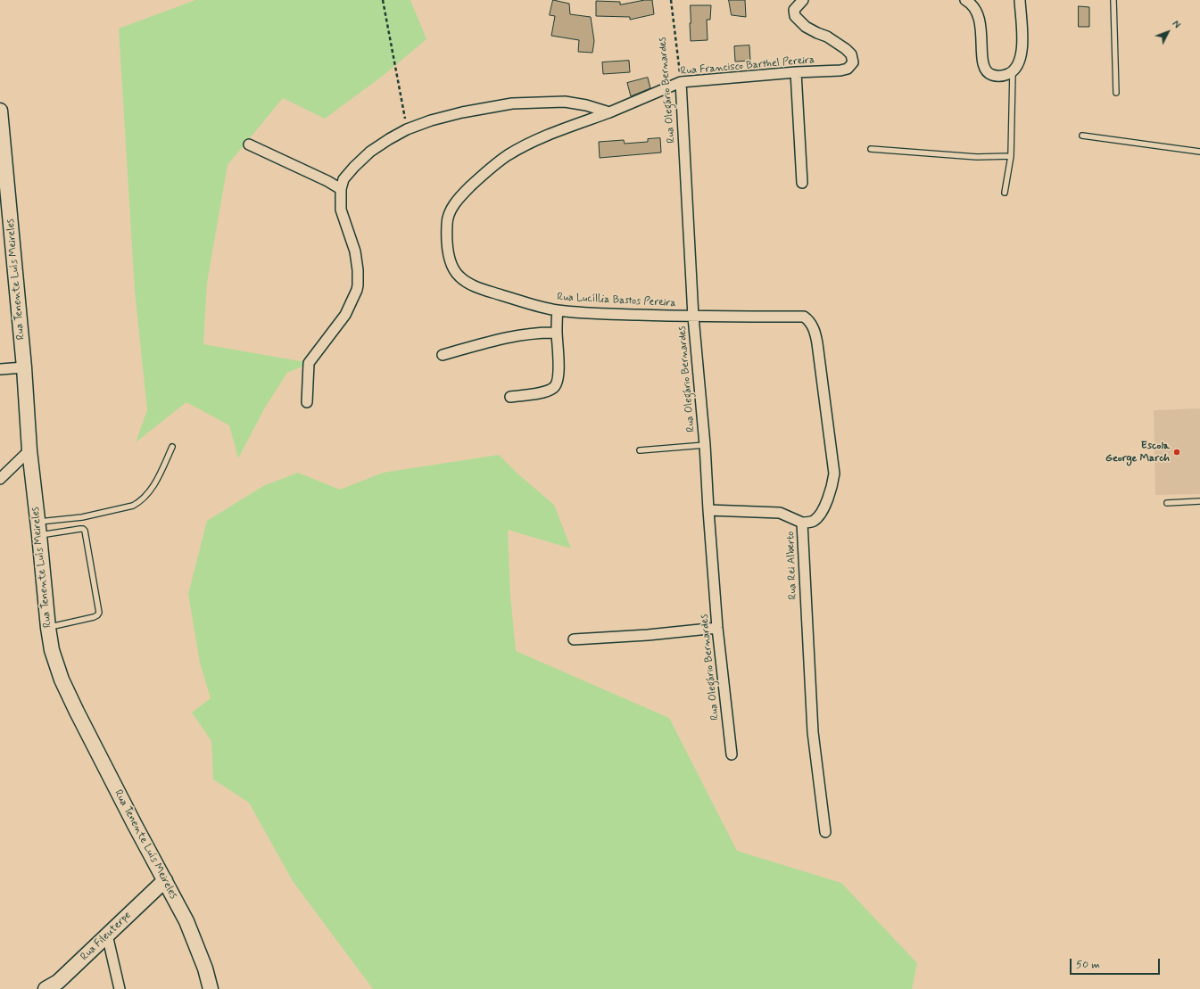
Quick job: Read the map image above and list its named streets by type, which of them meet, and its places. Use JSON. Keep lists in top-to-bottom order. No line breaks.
{"streets":{"main road":["Rua Tenente Luís Meireles","Rua Fileuterpe"],"street":["Rua Francisco Barthel Pereira","Rua Olegário Bernardes","Rua Lucíllia Bastos Pereira","Rua Rei Alberto"]},"crossings":[["Rua Francisco Barthel Pereira","Rua Olegário Bernardes"],["Rua Francisco Barthel Pereira","Rua Lucíllia Bastos Pereira"],["Rua Olegário Bernardes","Rua Lucíllia Bastos Pereira"],["Rua Tenente Luís Meireles","Rua Fileuterpe"],["Rua Lucíllia Bastos Pereira","Rua Rei Alberto"]],"places":["Escola George March"],"scale_bar":"50 m","north":"top right"}
